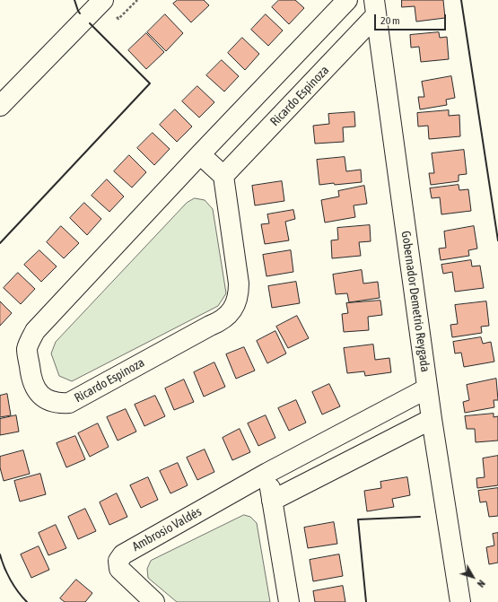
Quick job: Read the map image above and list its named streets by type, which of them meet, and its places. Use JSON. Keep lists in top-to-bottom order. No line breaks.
{"streets":{"street":["Ricardo Espinoza","Gobernador Demetrio Reygada","Ambrosio Valdés"]},"crossings":[["Ricardo Espinoza","Gobernador Demetrio Reygada"],["Gobernador Demetrio Reygada","Ambrosio Valdés"]],"scale_bar":"20 m","north":"bottom right"}
